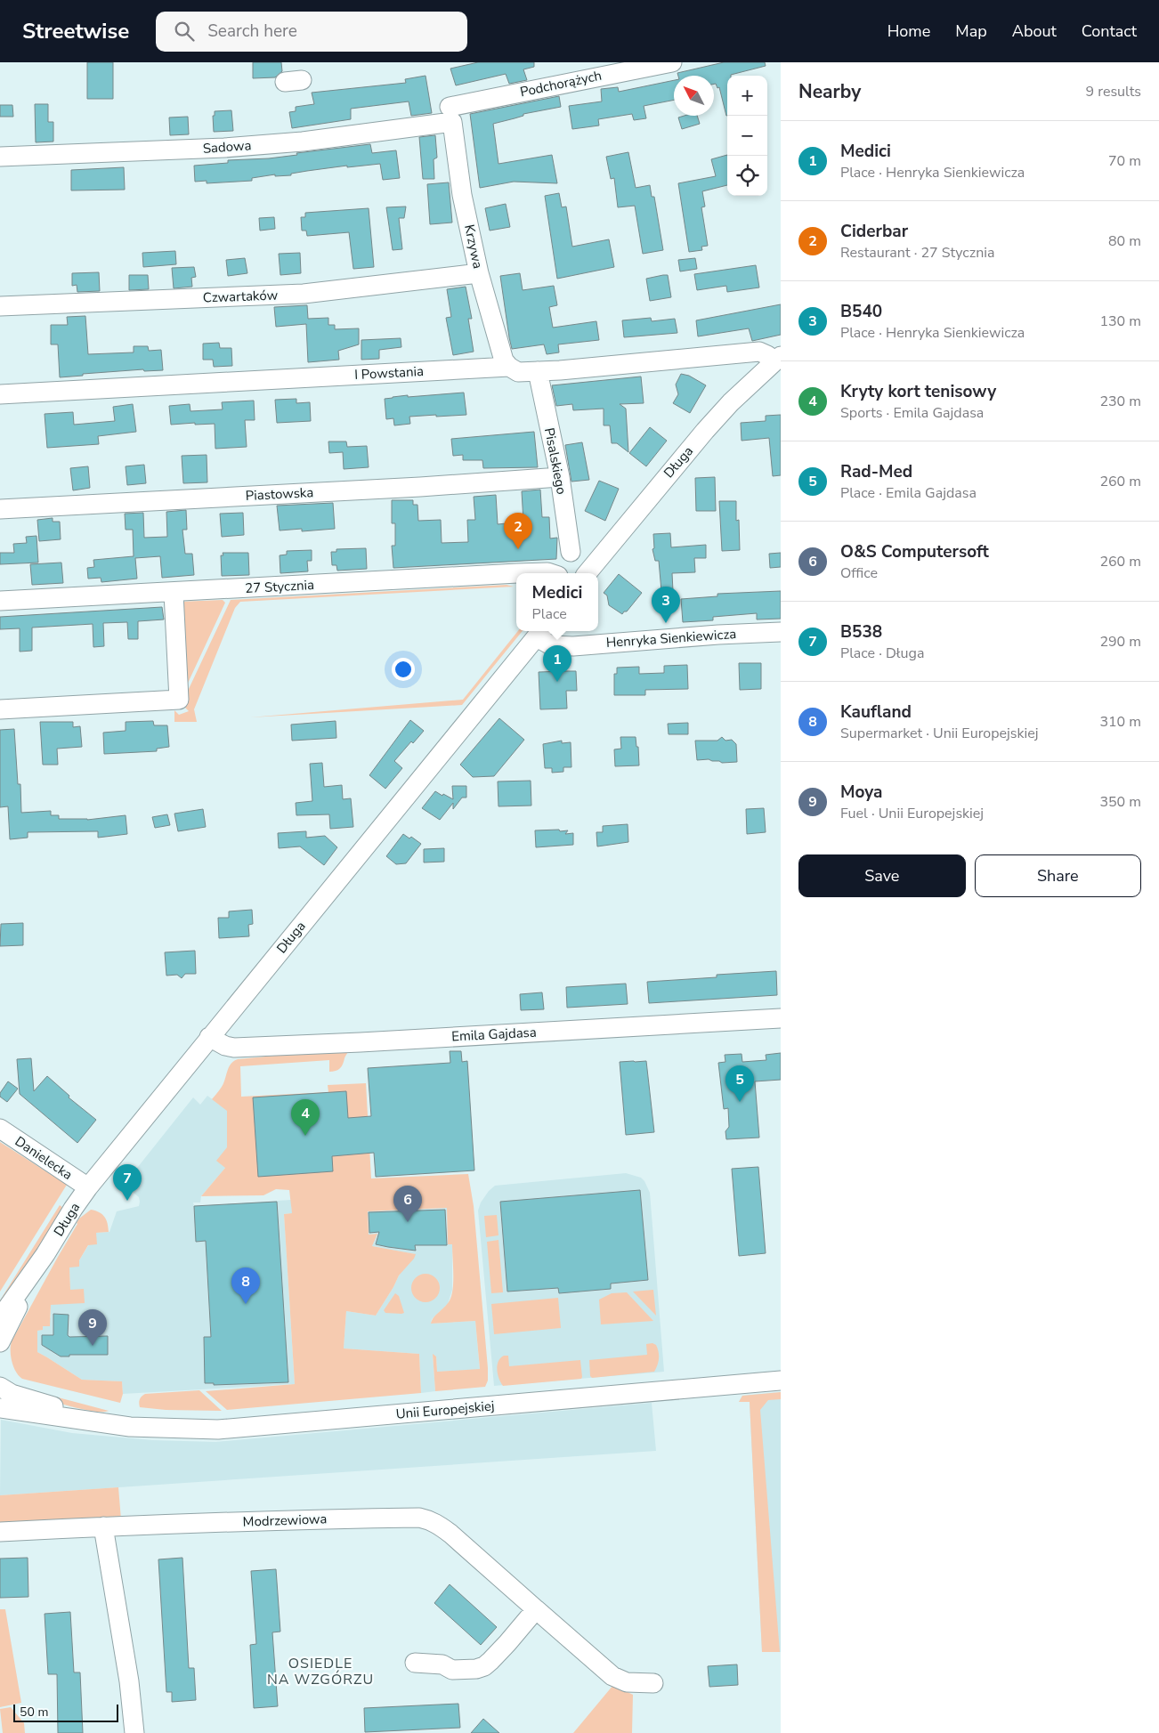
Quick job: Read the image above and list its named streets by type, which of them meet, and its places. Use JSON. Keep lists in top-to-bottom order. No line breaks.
{"streets":{"street":["Podchorążych","Sadowa","Krzywa","Czwartaków","I Powstania","Pisalskiego","Długa","Piastowska","27 Stycznia","Henryka Sienkiewicza","Emila Gajdasa","Danielecka","Unii Europejskiej","Modrzewiowa"]},"crossings":[["Podchorążych","Sadowa"],["Podchorążych","Krzywa"],["Sadowa","Krzywa"],["Krzywa","Czwartaków"],["Krzywa","I Powstania"],["I Powstania","Pisalskiego"],["I Powstania","Długa"],["Pisalskiego","Piastowska"],["Długa","Henryka Sienkiewicza"],["Długa","Emila Gajdasa"],["Długa","Danielecka"]],"districts":["OSIEDLE NA WZGÓRZU"],"scale_bar":"50 m","north":"top left","page":{"header":"Streetwise","search":"Search here","nav":["Home","Map","About","Contact"],"heading":["Nearby","9 results"],"map_buttons":["+","−"],"list":[{"mark":"1","name":"Medici","note":"Place · Henryka Sienkiewicza","value":"70 m"},{"mark":"2","name":"Ciderbar","note":"Restaurant · 27 Stycznia","value":"80 m"},{"mark":"3","name":"B540","note":"Place · Henryka Sienkiewicza","value":"130 m"},{"mark":"4","name":"Kryty kort tenisowy","note":"Sports · Emila Gajdasa","value":"230 m"},{"mark":"5","name":"Rad-Med","note":"Place · Emila Gajdasa","value":"260 m"},{"mark":"6","name":"O&S Computersoft","note":"Office","value":"260 m"},{"mark":"7","name":"B538","note":"Place · Długa","value":"290 m"},{"mark":"8","name":"Kaufland","note":"Supermarket · Unii Europejskiej","value":"310 m"},{"mark":"9","name":"Moya","note":"Fuel · Unii Europejskiej","value":"350 m"}],"pins":["2","3","1","5","4","7","6","8","9"],"popup":["Medici","Place"],"buttons":["Save","Share"],"scale":"50 m"}}
